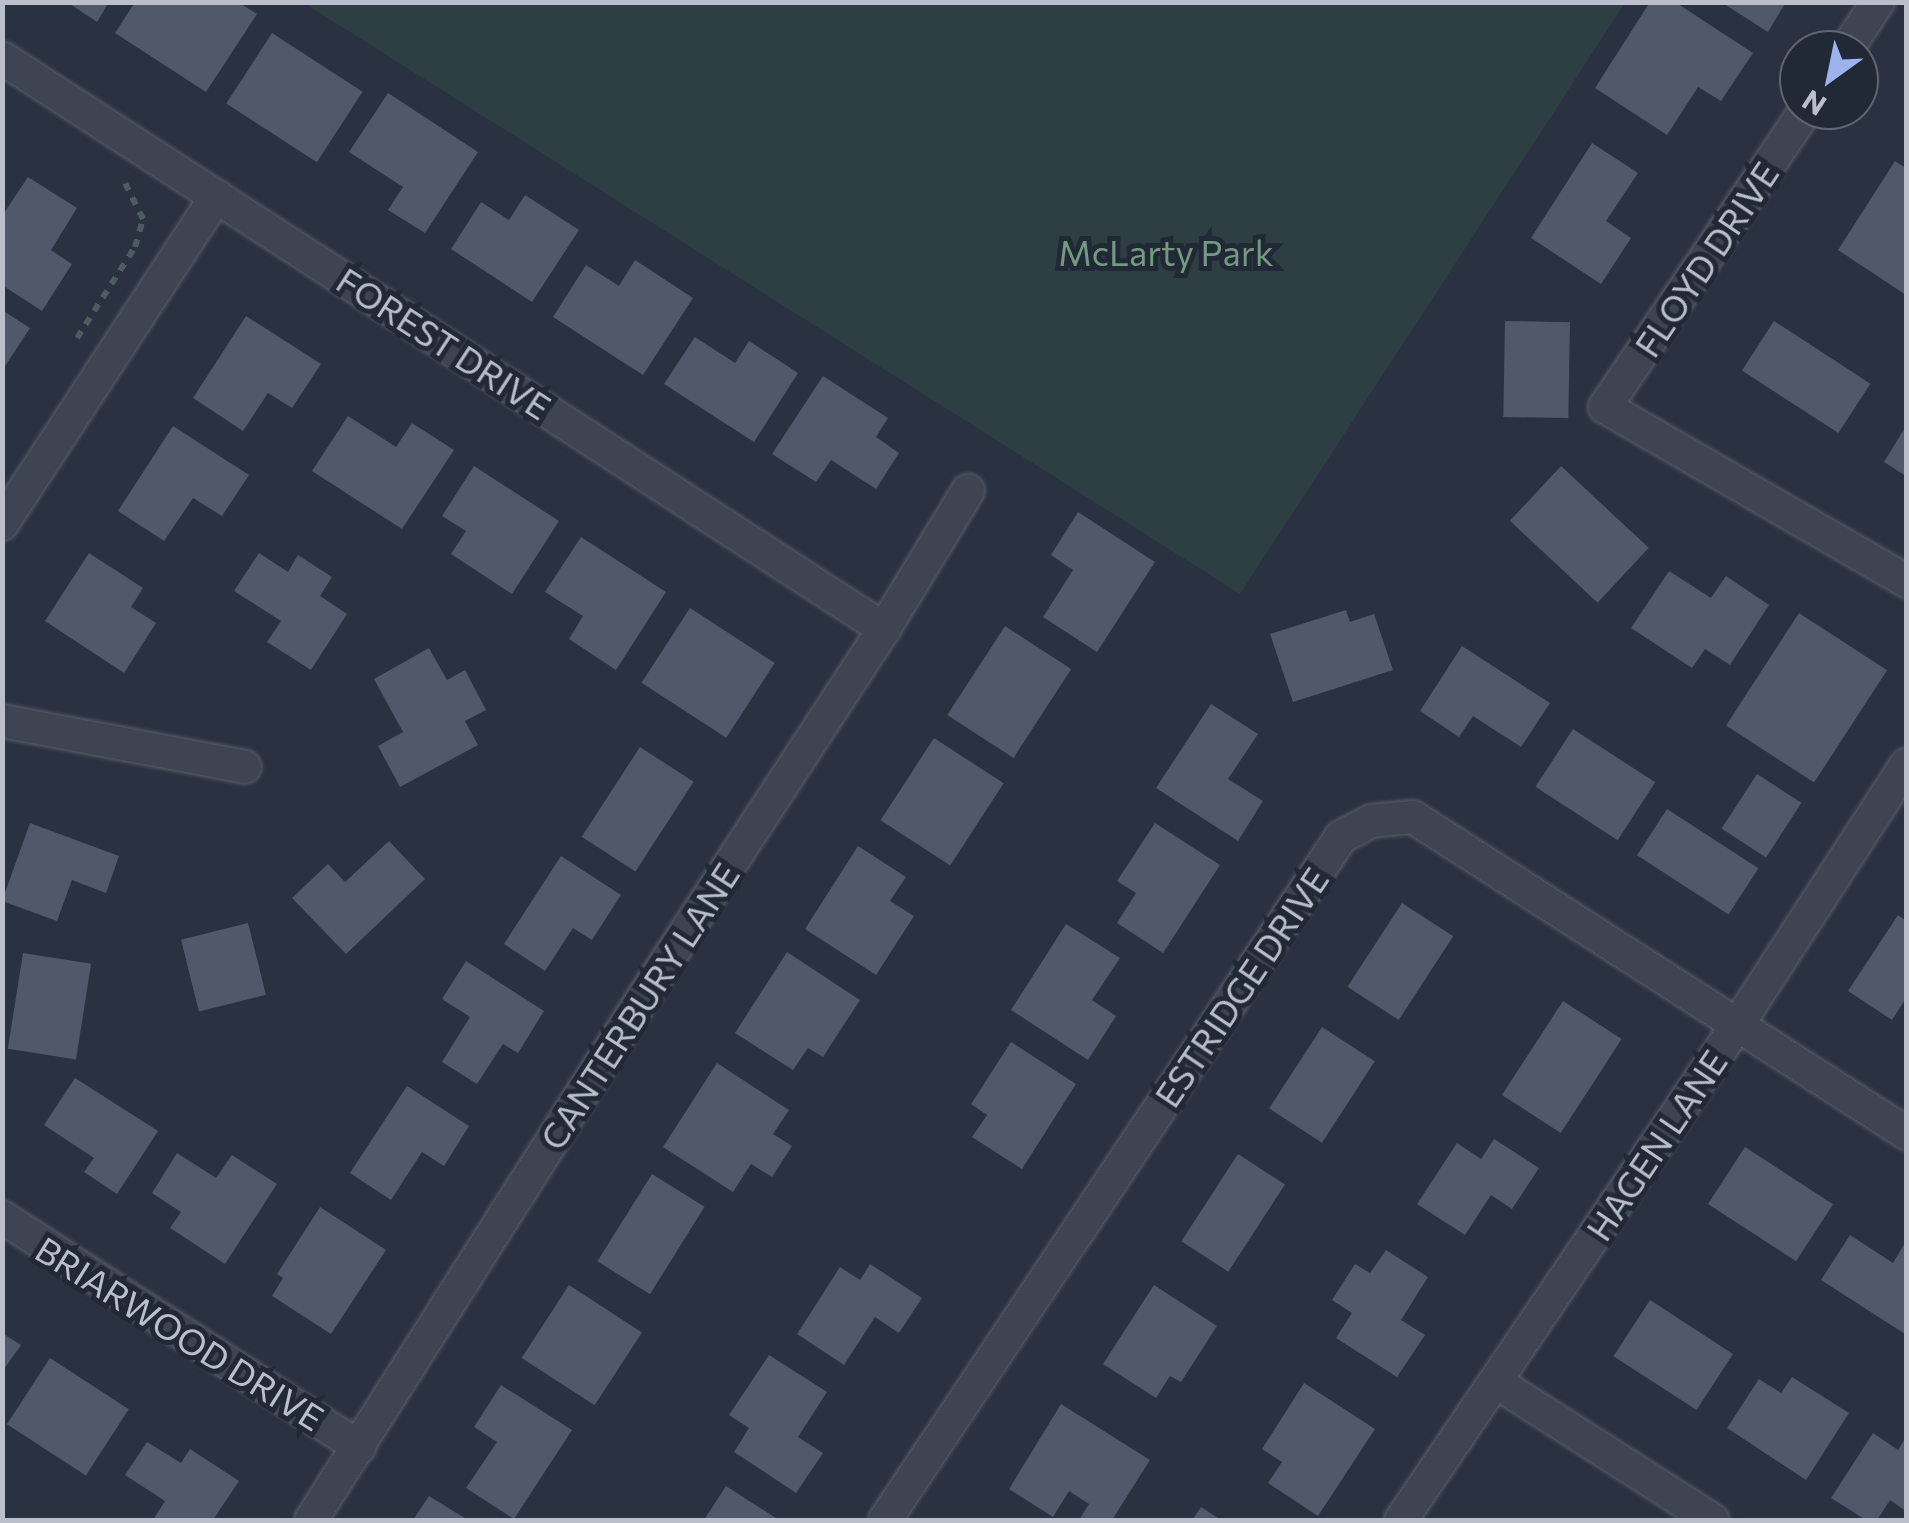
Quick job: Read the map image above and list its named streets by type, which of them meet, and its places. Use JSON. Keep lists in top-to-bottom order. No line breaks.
{"streets":{"street":["FLOYD DRIVE","FOREST DRIVE","ESTRIDGE DRIVE","CANTERBURY LANE","HAGEN LANE","BRIARWOOD DRIVE"]},"crossings":[["FOREST DRIVE","CANTERBURY LANE"],["ESTRIDGE DRIVE","HAGEN LANE"],["CANTERBURY LANE","BRIARWOOD DRIVE"]],"parks":["McLarty Park"],"north":"bottom left"}
